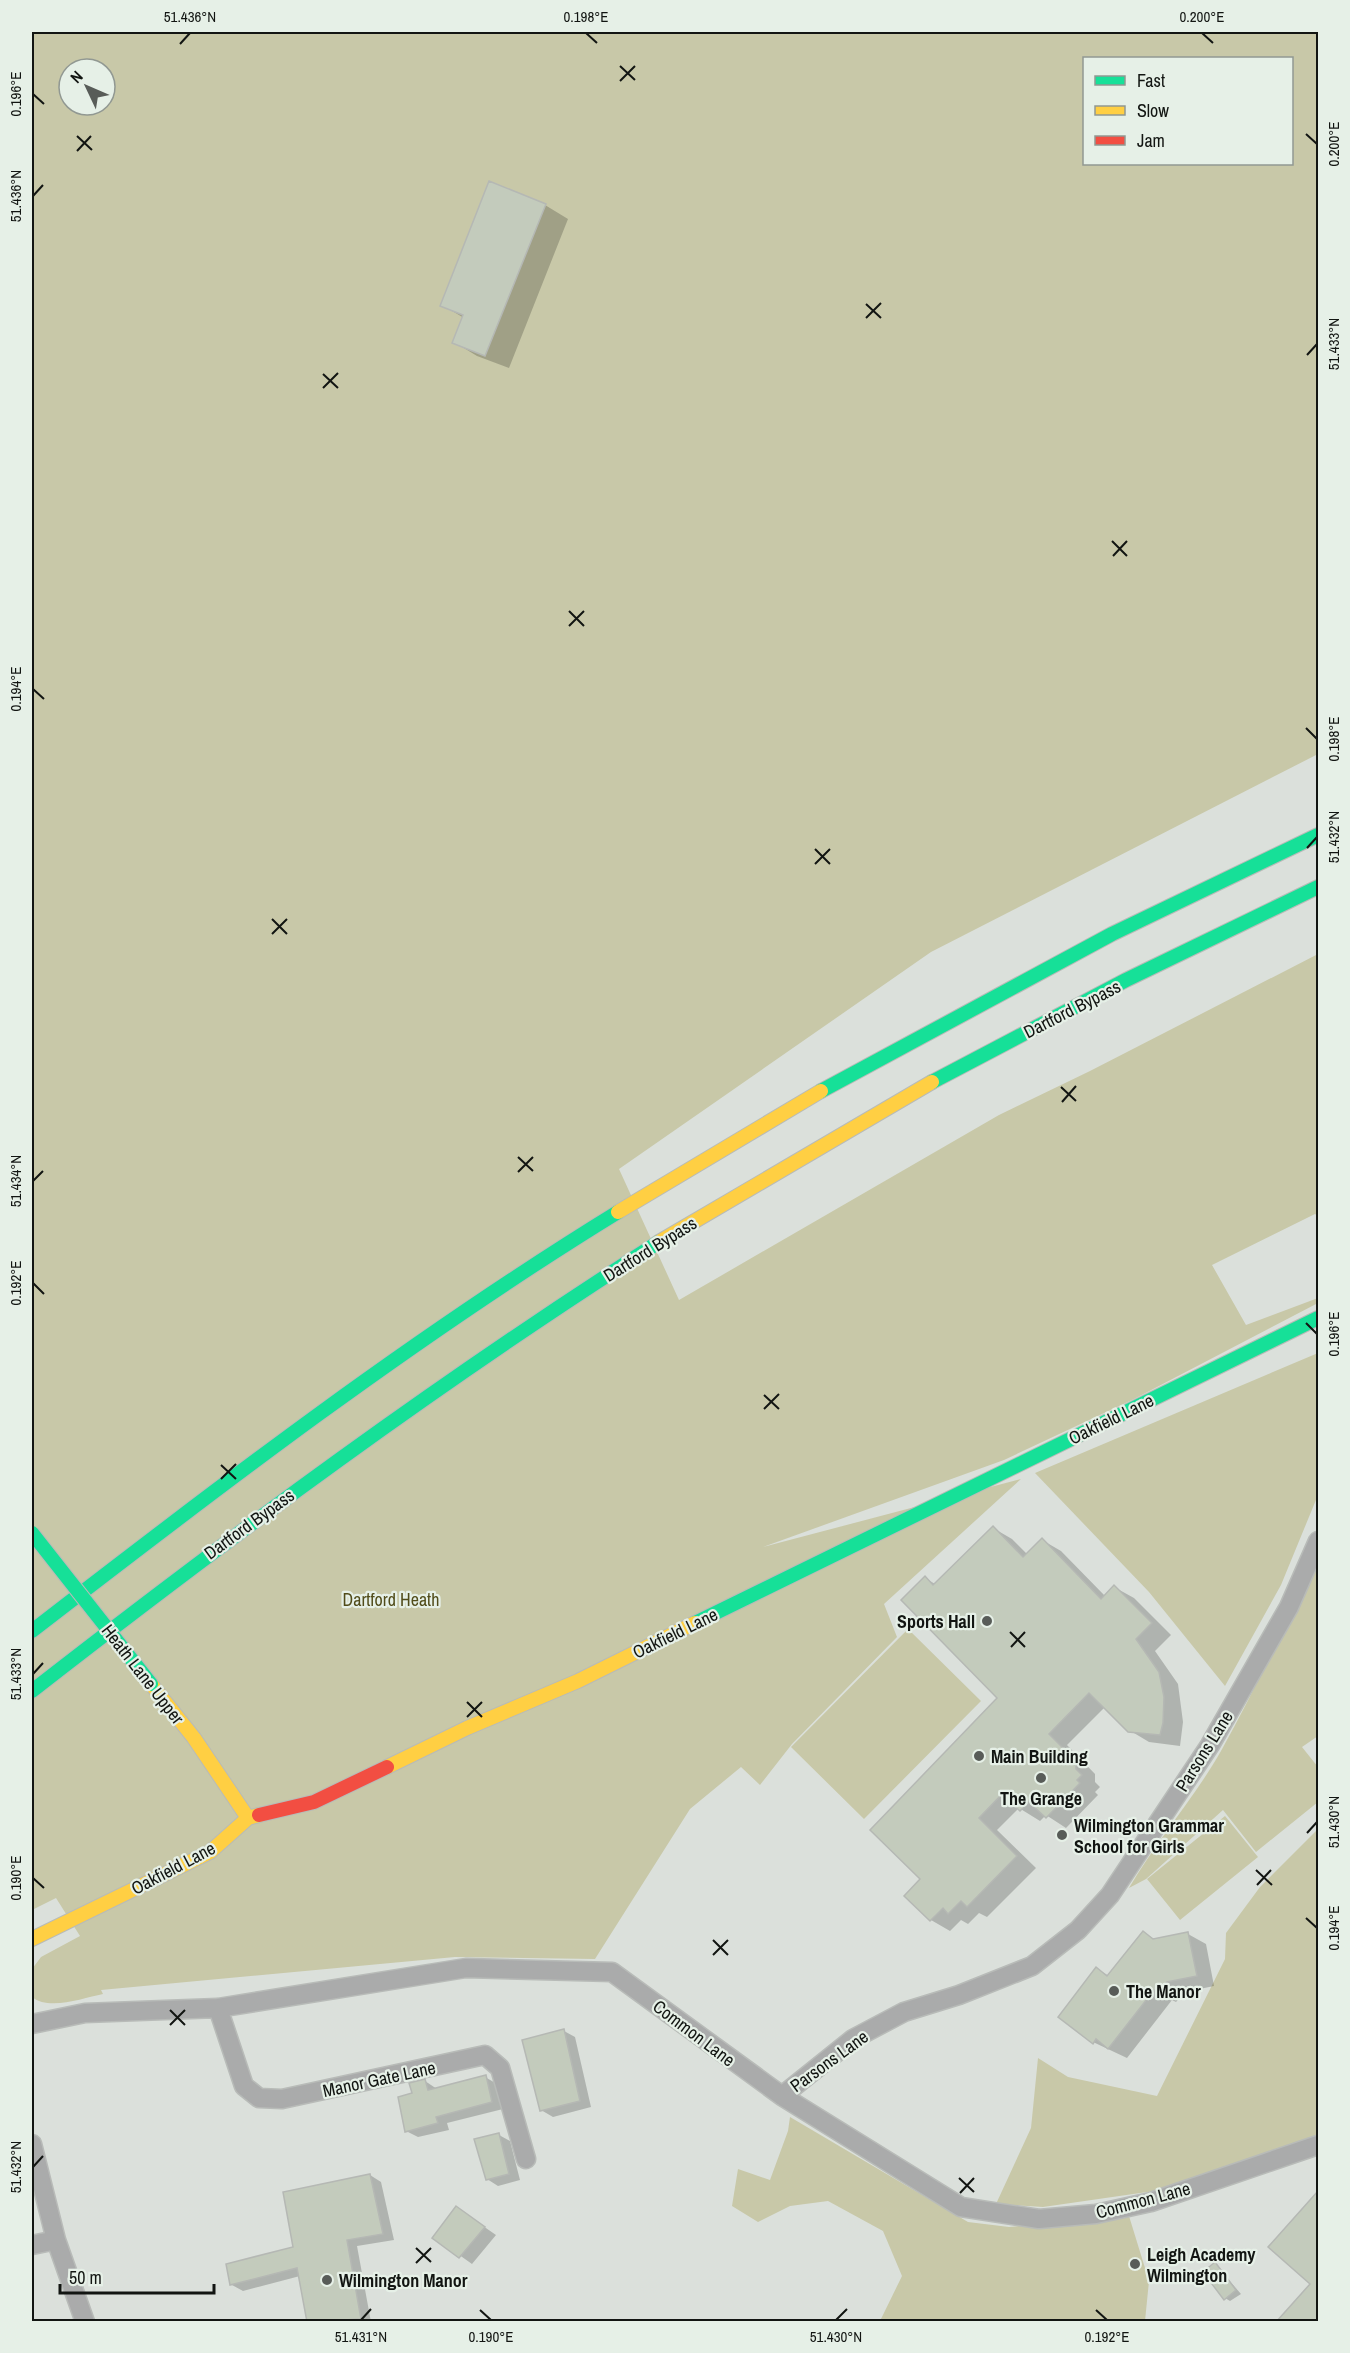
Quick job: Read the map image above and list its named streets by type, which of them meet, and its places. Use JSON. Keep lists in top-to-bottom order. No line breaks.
{"streets":{"main road":["Dartford Bypass","Oakfield Lane","Heath Lane Upper"],"street":["Parsons Lane","Common Lane","Manor Gate Lane"]},"crossings":[["Oakfield Lane","Heath Lane Upper"],["Parsons Lane","Common Lane"],["Common Lane","Manor Gate Lane"]],"parks":["Dartford Heath"],"places":["Sports Hall","Main Building","The Grange","Wilmington Grammar School for Girls","The Manor","Leigh Academy Wilmington","Wilmington Manor"],"legend":["Fast","Slow","Jam"],"scale_bar":"50 m","north":"top left","coordinates":["51.436°N","0.198°E","0.200°E","0.196°E","51.433°N","0.194°E","51.432°N","51.434°N","0.192°E","51.430°N","0.190°E","51.431°N"]}
